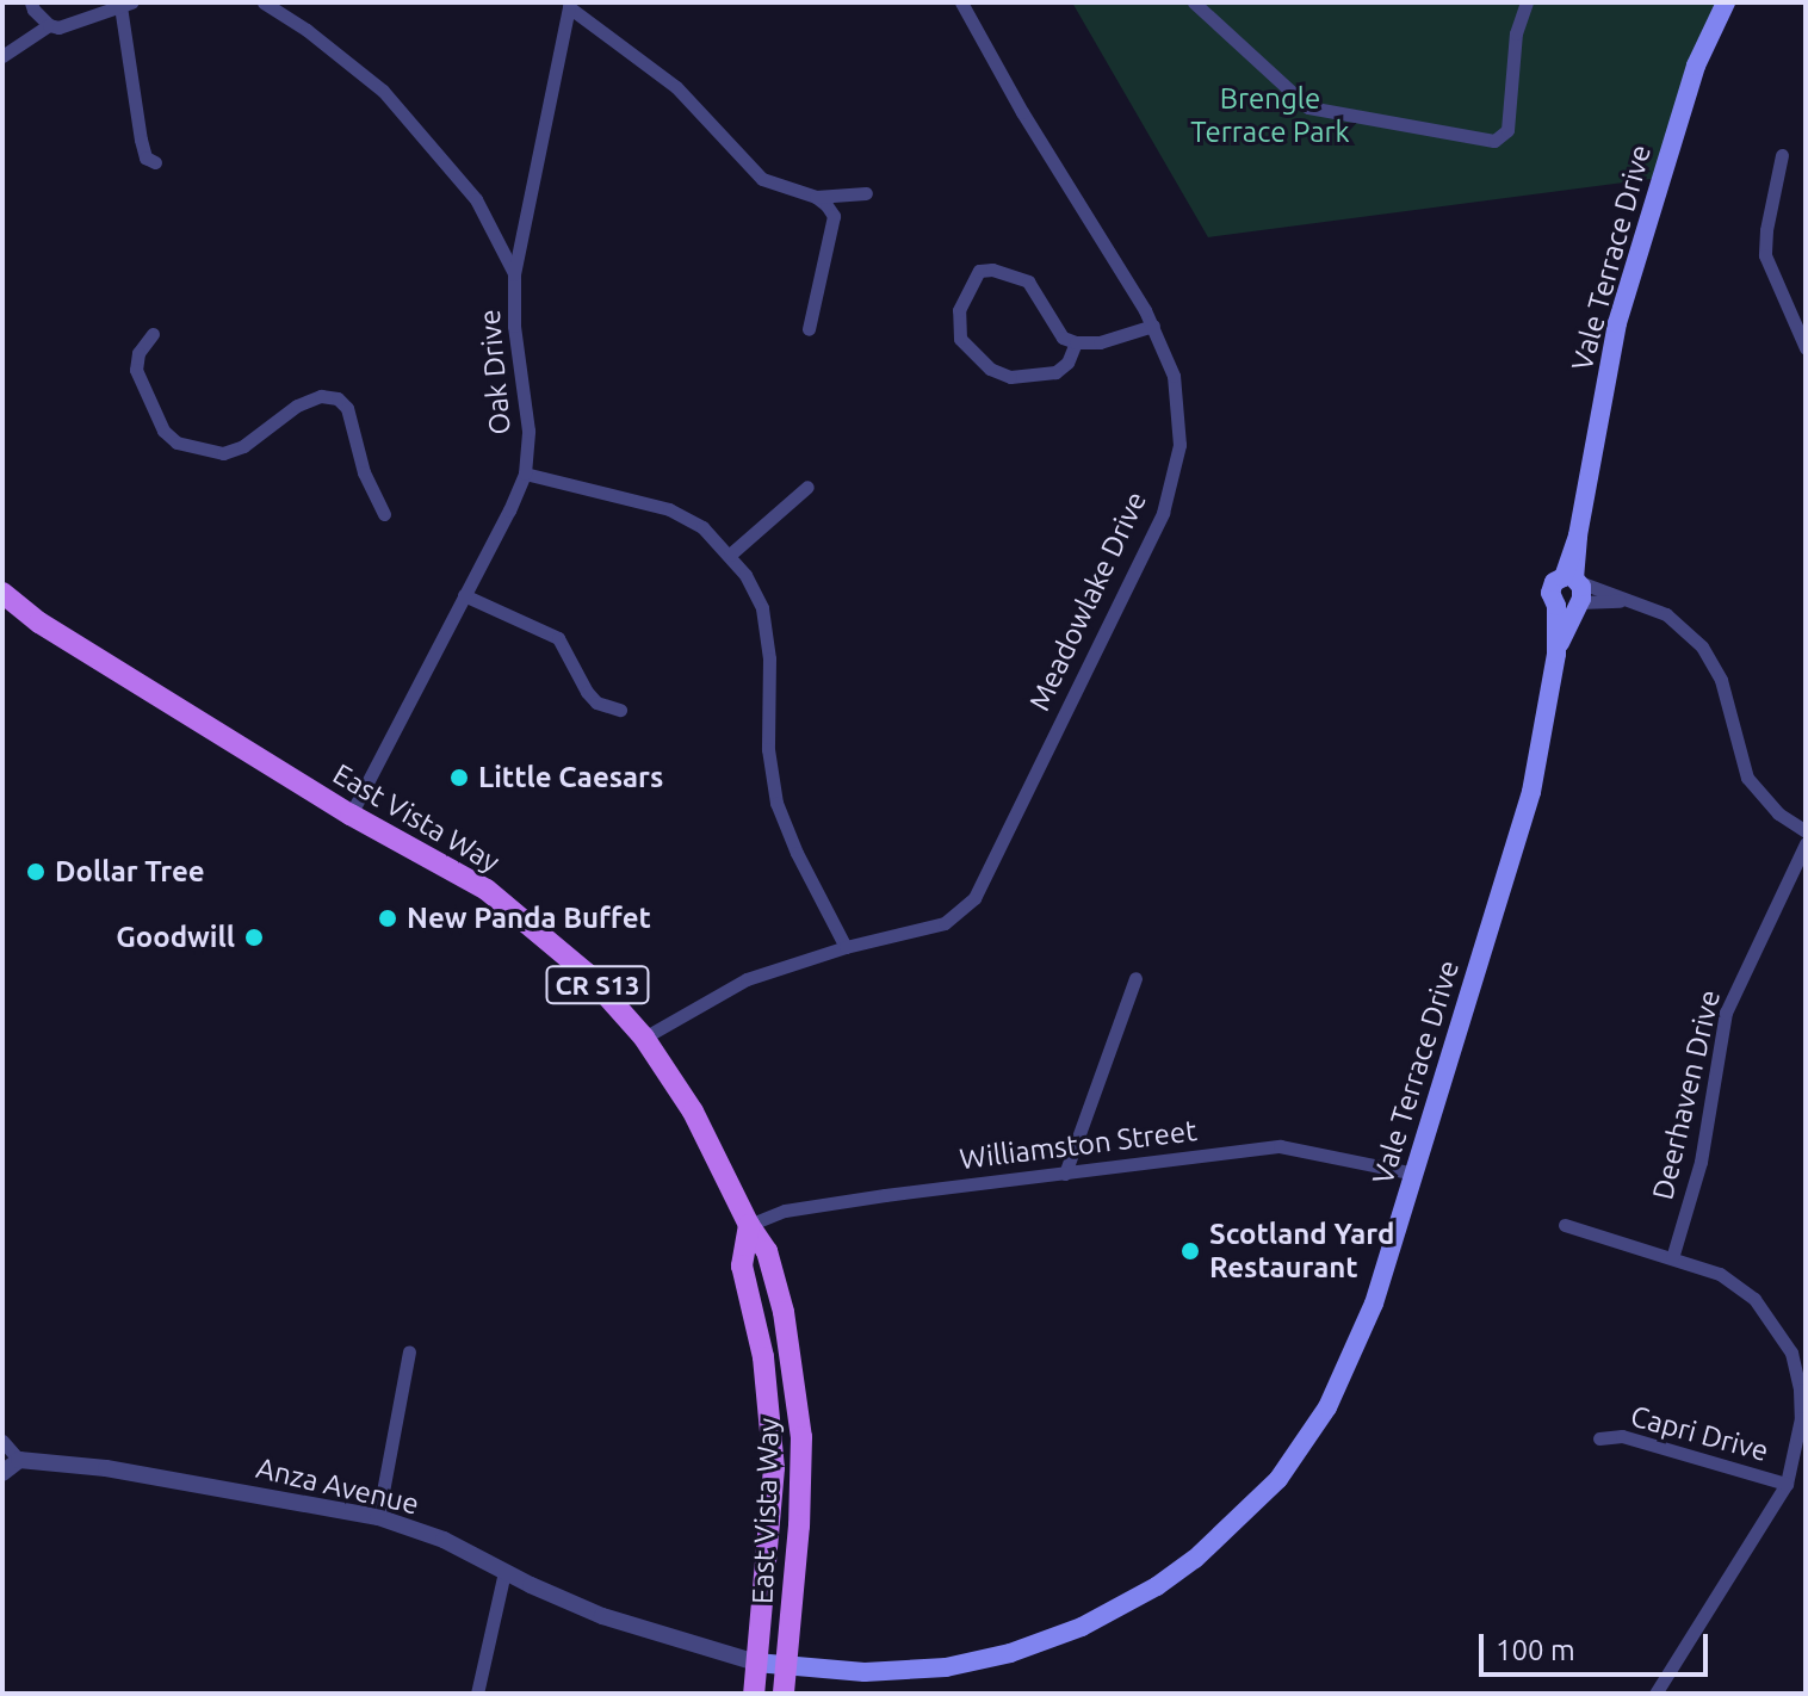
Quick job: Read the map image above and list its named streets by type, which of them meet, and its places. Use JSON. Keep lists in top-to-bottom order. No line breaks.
{"streets":{"main road":["Vale Terrace Drive","East Vista Way","CR S13"],"street":["Oak Drive","Meadowlake Drive","Deerhaven Drive","Williamston Street","Capri Drive","Anza Avenue"]},"crossings":[["Vale Terrace Drive","East Vista Way"],["Vale Terrace Drive","Williamston Street"],["Vale Terrace Drive","Anza Avenue"],["Oak Drive","East Vista Way"],["Meadowlake Drive","East Vista Way"],["East Vista Way","Williamston Street"],["East Vista Way","Anza Avenue"]],"parks":["Brengle Terrace Park"],"places":["Little Caesars","Dollar Tree","New Panda Buffet","Goodwill","Scotland Yard Restaurant"],"scale_bar":"100 m"}
